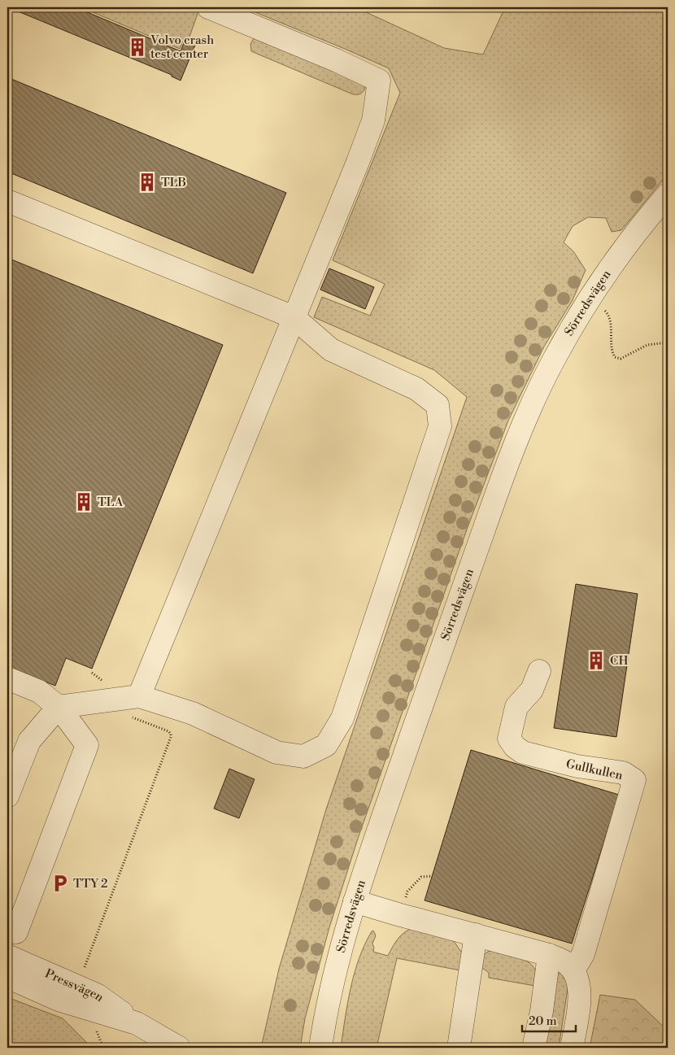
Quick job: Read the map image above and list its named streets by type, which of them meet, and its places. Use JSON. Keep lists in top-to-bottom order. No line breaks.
{"streets":{"street":["Sörredsvägen","Gullkullen","Pressvägen"]},"places":{"building":["Volvo crash test center","TLB","TLA","CH"],"parking":["TTY 2"]},"scale_bar":"20 m"}
